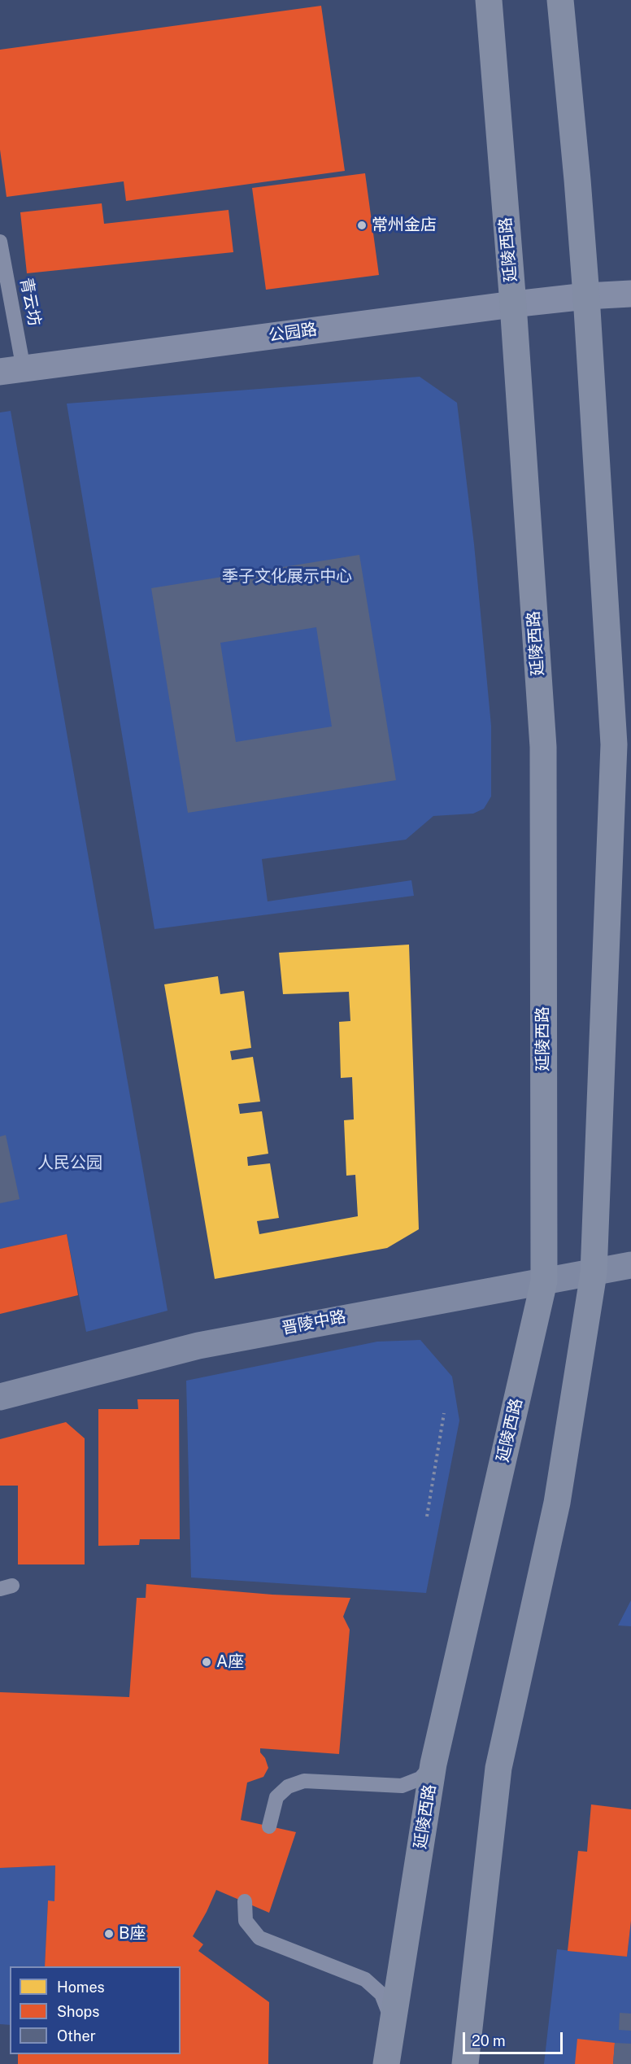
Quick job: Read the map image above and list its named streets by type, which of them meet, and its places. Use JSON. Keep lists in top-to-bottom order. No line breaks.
{"streets":{"main road":["延陵西路","晋陵中路"],"street":["公园路"],"lane":["青云坊"]},"crossings":[["延陵西路","公园路"],["延陵西路","晋陵中路"],["青云坊","公园路"]],"parks":["季子文化展示中心","人民公园"],"places":["常州金店","A座","B座"],"legend":["Homes","Shops","Other"],"scale_bar":"20 m"}
